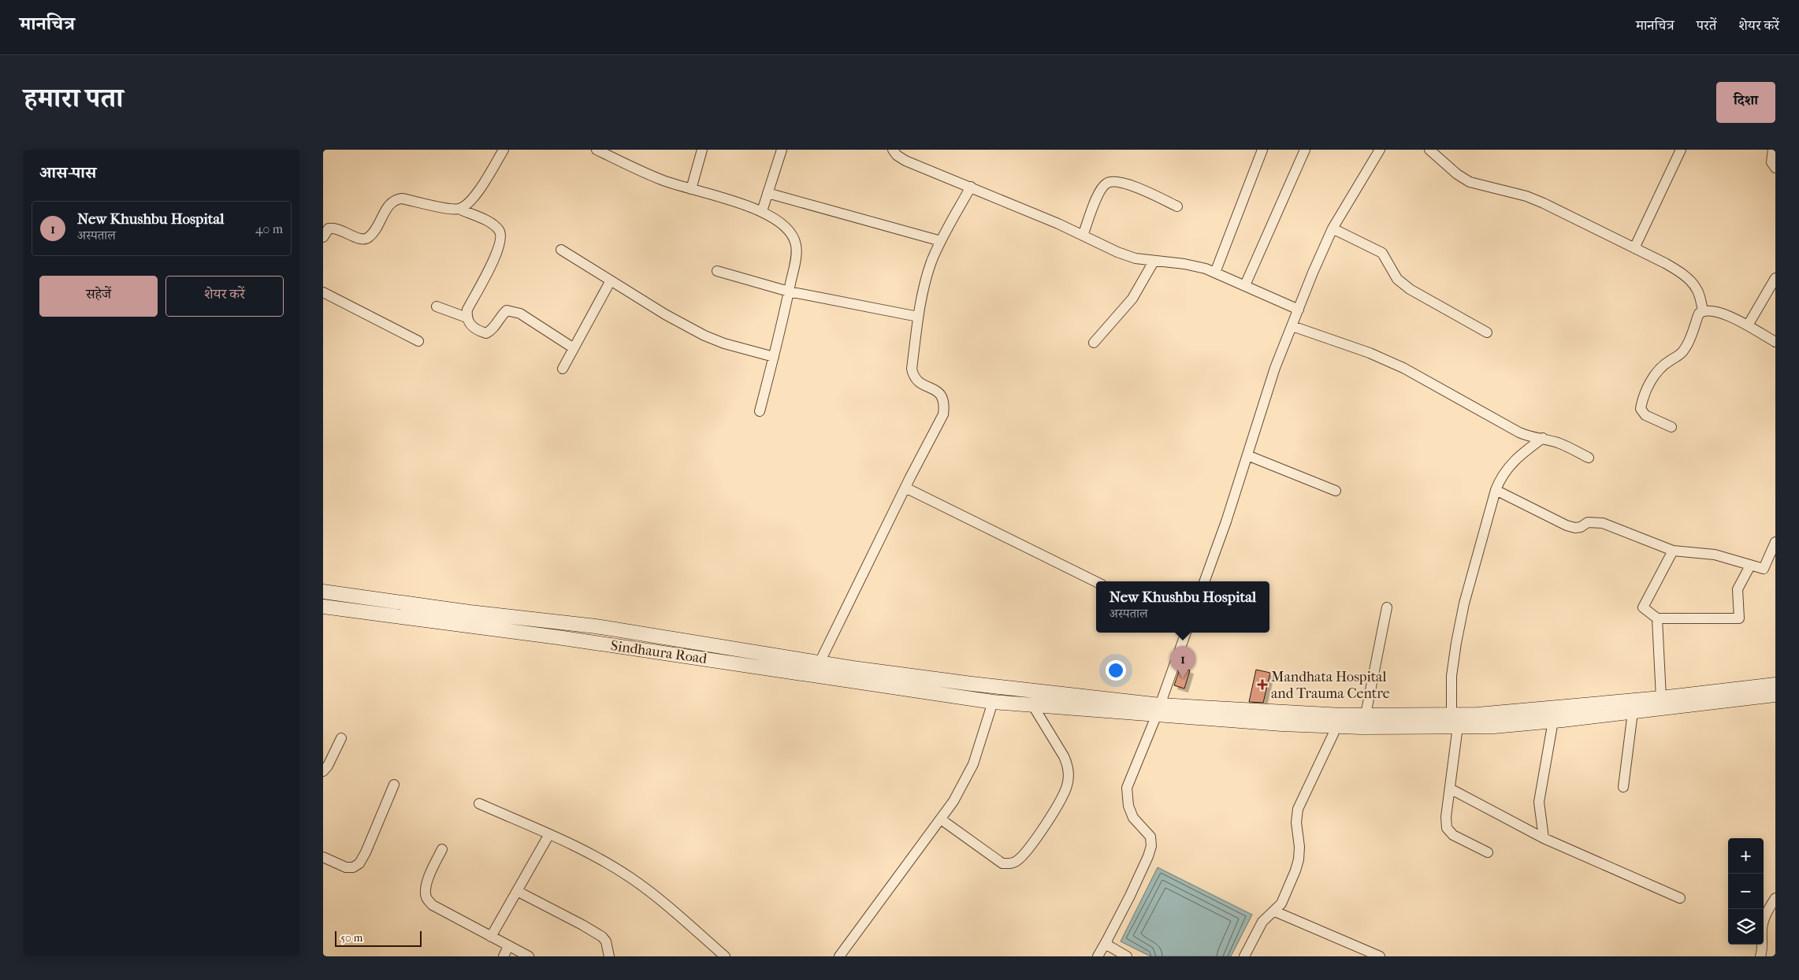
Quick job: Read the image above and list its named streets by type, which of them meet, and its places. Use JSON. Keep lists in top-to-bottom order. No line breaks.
{"streets":{"street":["Sindhaura Road"]},"places":{"health":["Mandhata Hospital and Trauma Centre"]},"scale_bar":"50 m","page":{"header":"मानचित्र","nav":["मानचित्र","परतें","शेयर करें"],"title":"हमारा पता","buttons":["दिशा",["सहेजें","शेयर करें"]],"heading":"आस-पास","list":[{"mark":"1","name":"New Khushbu Hospital","note":"अस्पताल","value":"40 m"}],"popup":["New Khushbu Hospital","अस्पताल"],"pins":"1","map_buttons":["+","−"],"scale":"50 m"}}
